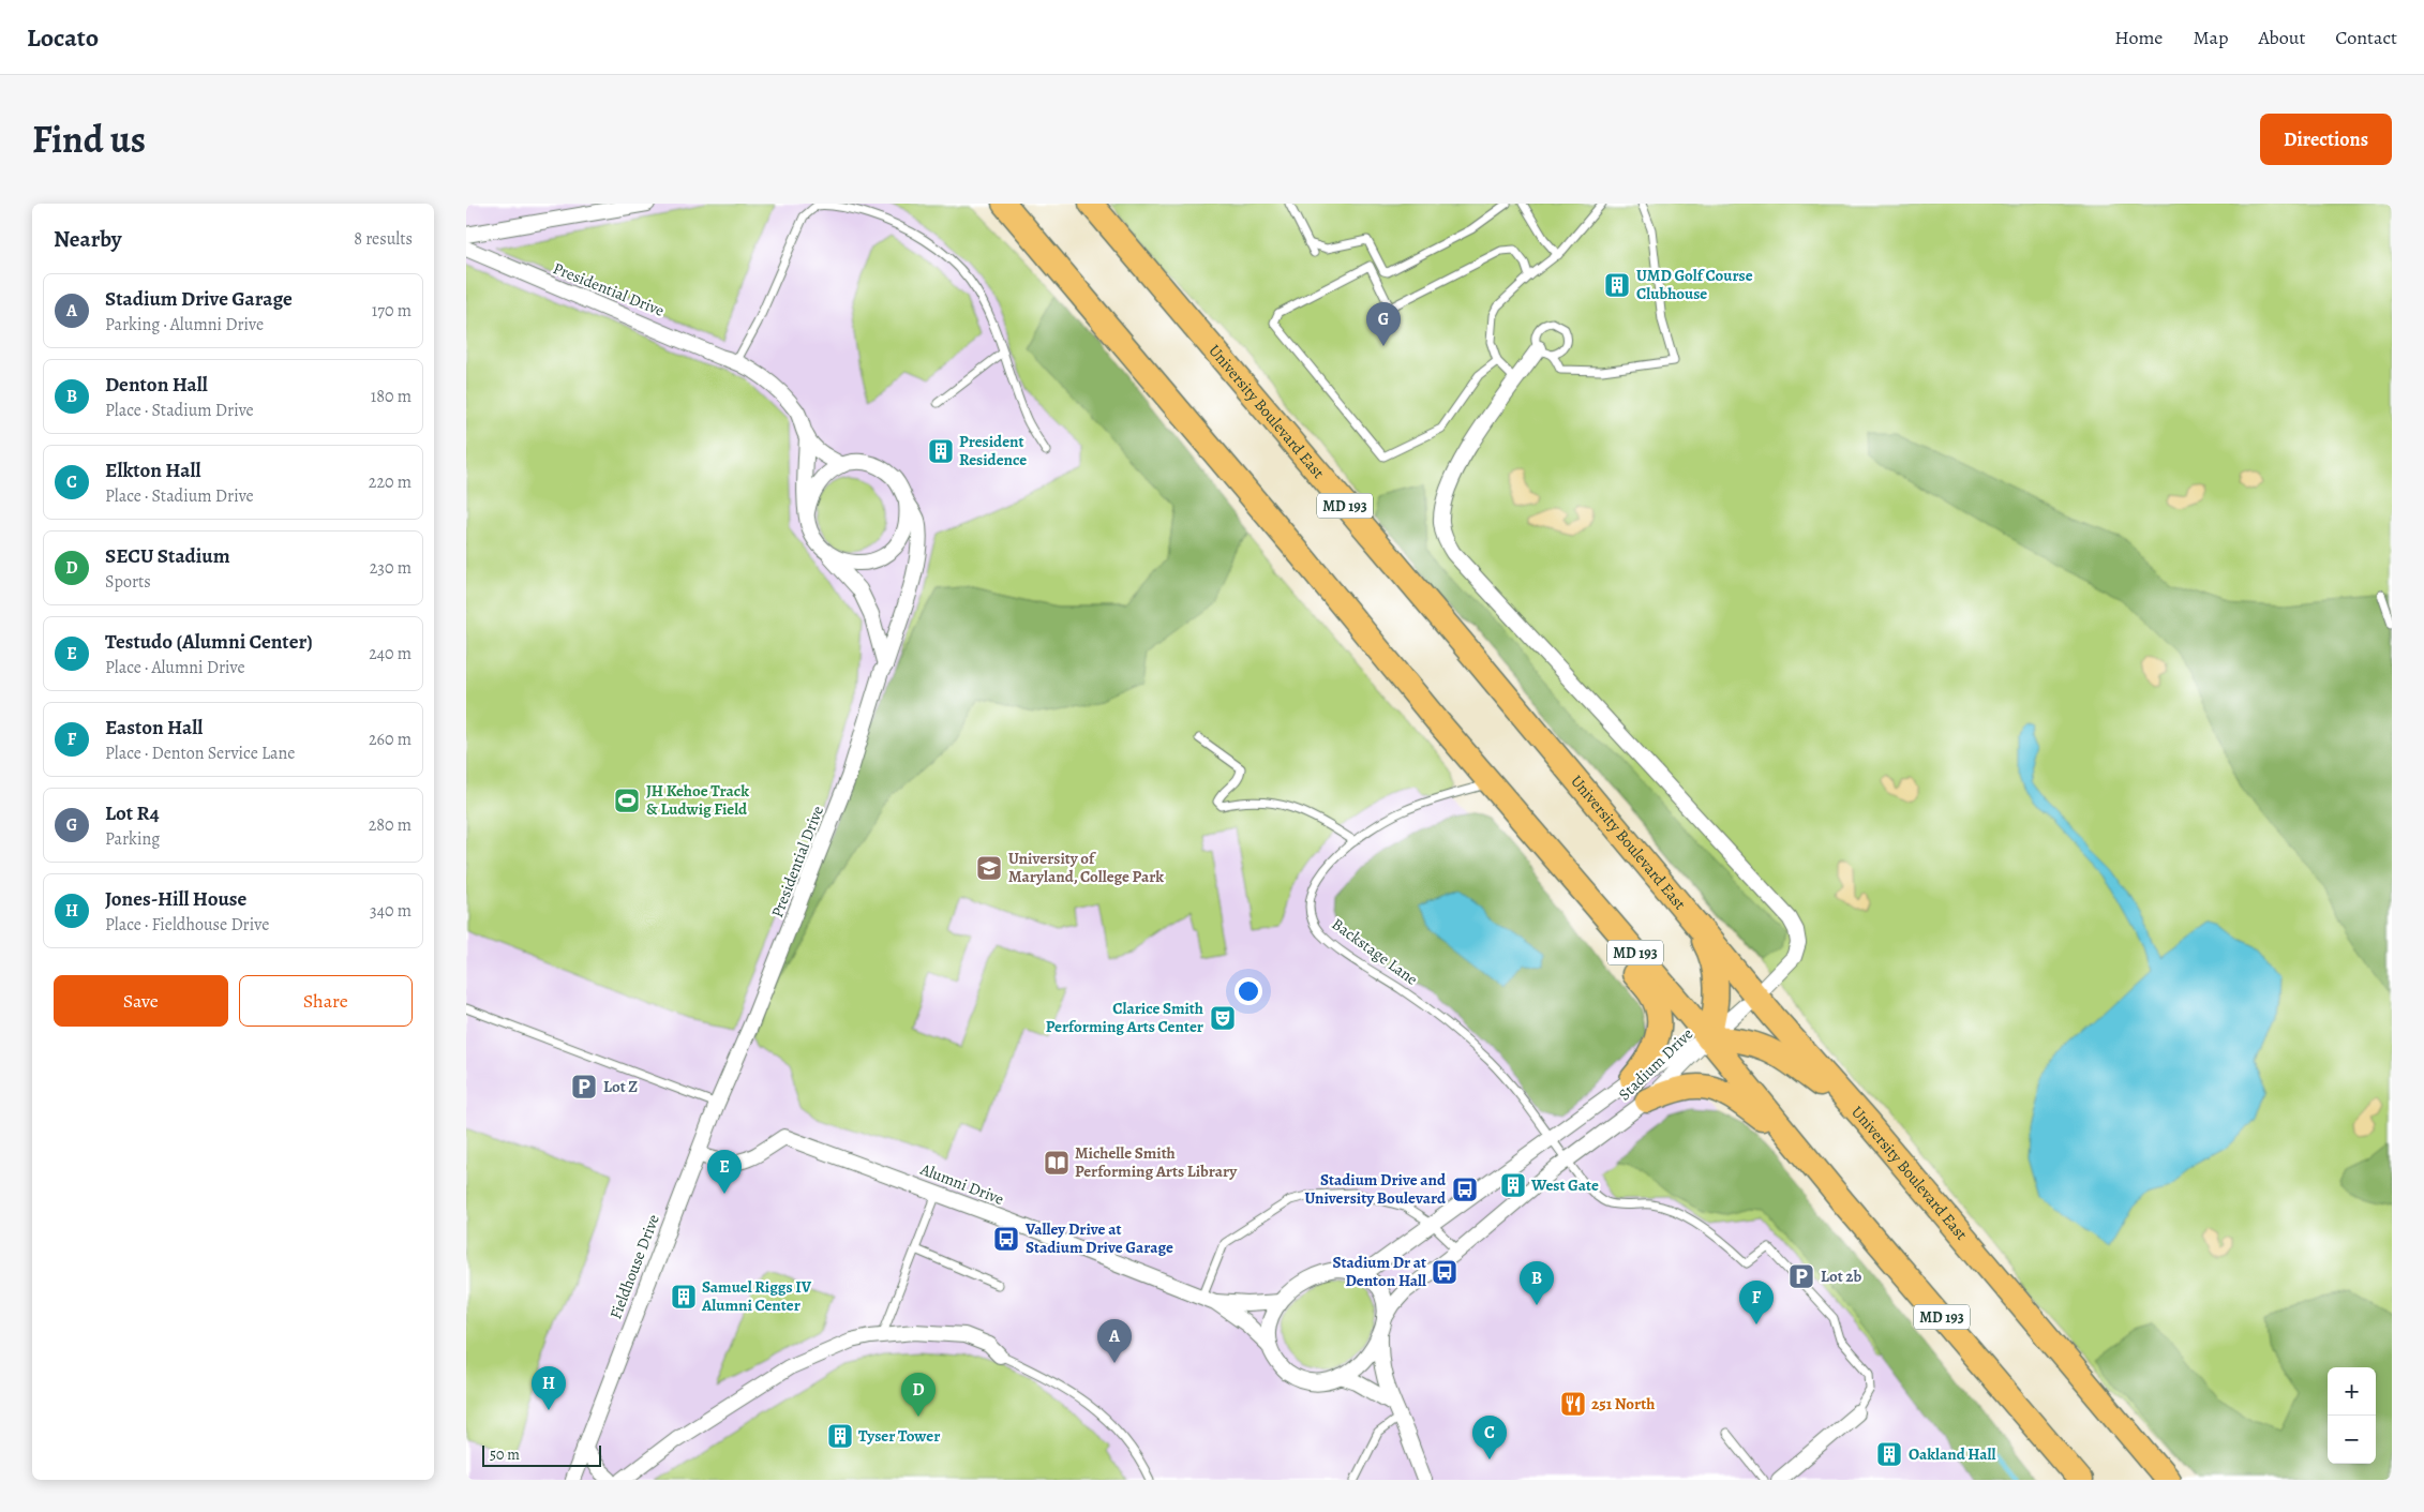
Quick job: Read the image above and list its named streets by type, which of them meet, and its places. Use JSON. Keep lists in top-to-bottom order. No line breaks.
{"streets":{"main road":["University Boulevard East","MD 193"],"street":["Presidential Drive","Stadium Drive","Alumni Drive","Fieldhouse Drive"],"lane":["Backstage Lane"]},"crossings":[["Presidential Drive","Fieldhouse Drive"],["MD 193","Backstage Lane"],["MD 193","Stadium Drive"],["Backstage Lane","Stadium Drive"],["Alumni Drive","Fieldhouse Drive"]],"places":{"building":["UMD Golf Course Clubhouse","President Residence","West Gate","Samuel Riggs IV Alumni Center","Tyser Tower","Oakland Hall"],"sports":["JH Kehoe Track & Ludwig Field"],"school or university":["University of Maryland, College Park"],"theatre":["Clarice Smith Performing Arts Center"],"parking":["Lot Z","Lot 2b"],"library":["Michelle Smith Performing Arts Library"],"bus stop":["Stadium Drive and University Boulevard","Valley Drive at Stadium Drive Garage","Stadium Dr at Denton Hall"],"restaurant":["251 North"]},"scale_bar":"50 m","page":{"header":"Locato","nav":["Home","Map","About","Contact"],"title":"Find us","buttons":["Directions",["Save","Share"]],"heading":["Nearby","8 results"],"list":[{"mark":"A","name":"Stadium Drive Garage","note":"Parking · Alumni Drive","value":"170 m"},{"mark":"B","name":"Denton Hall","note":"Place · Stadium Drive","value":"180 m"},{"mark":"C","name":"Elkton Hall","note":"Place · Stadium Drive","value":"220 m"},{"mark":"D","name":"SECU Stadium","note":"Sports","value":"230 m"},{"mark":"E","name":"Testudo (Alumni Center)","note":"Place · Alumni Drive","value":"240 m"},{"mark":"F","name":"Easton Hall","note":"Place · Denton Service Lane","value":"260 m"},{"mark":"G","name":"Lot R4","note":"Parking","value":"280 m"},{"mark":"H","name":"Jones-Hill House","note":"Place · Fieldhouse Drive","value":"340 m"}],"pins":["G","E","B","F","A","H","D","C"],"map_buttons":["+","−"],"scale":"50 m"}}
